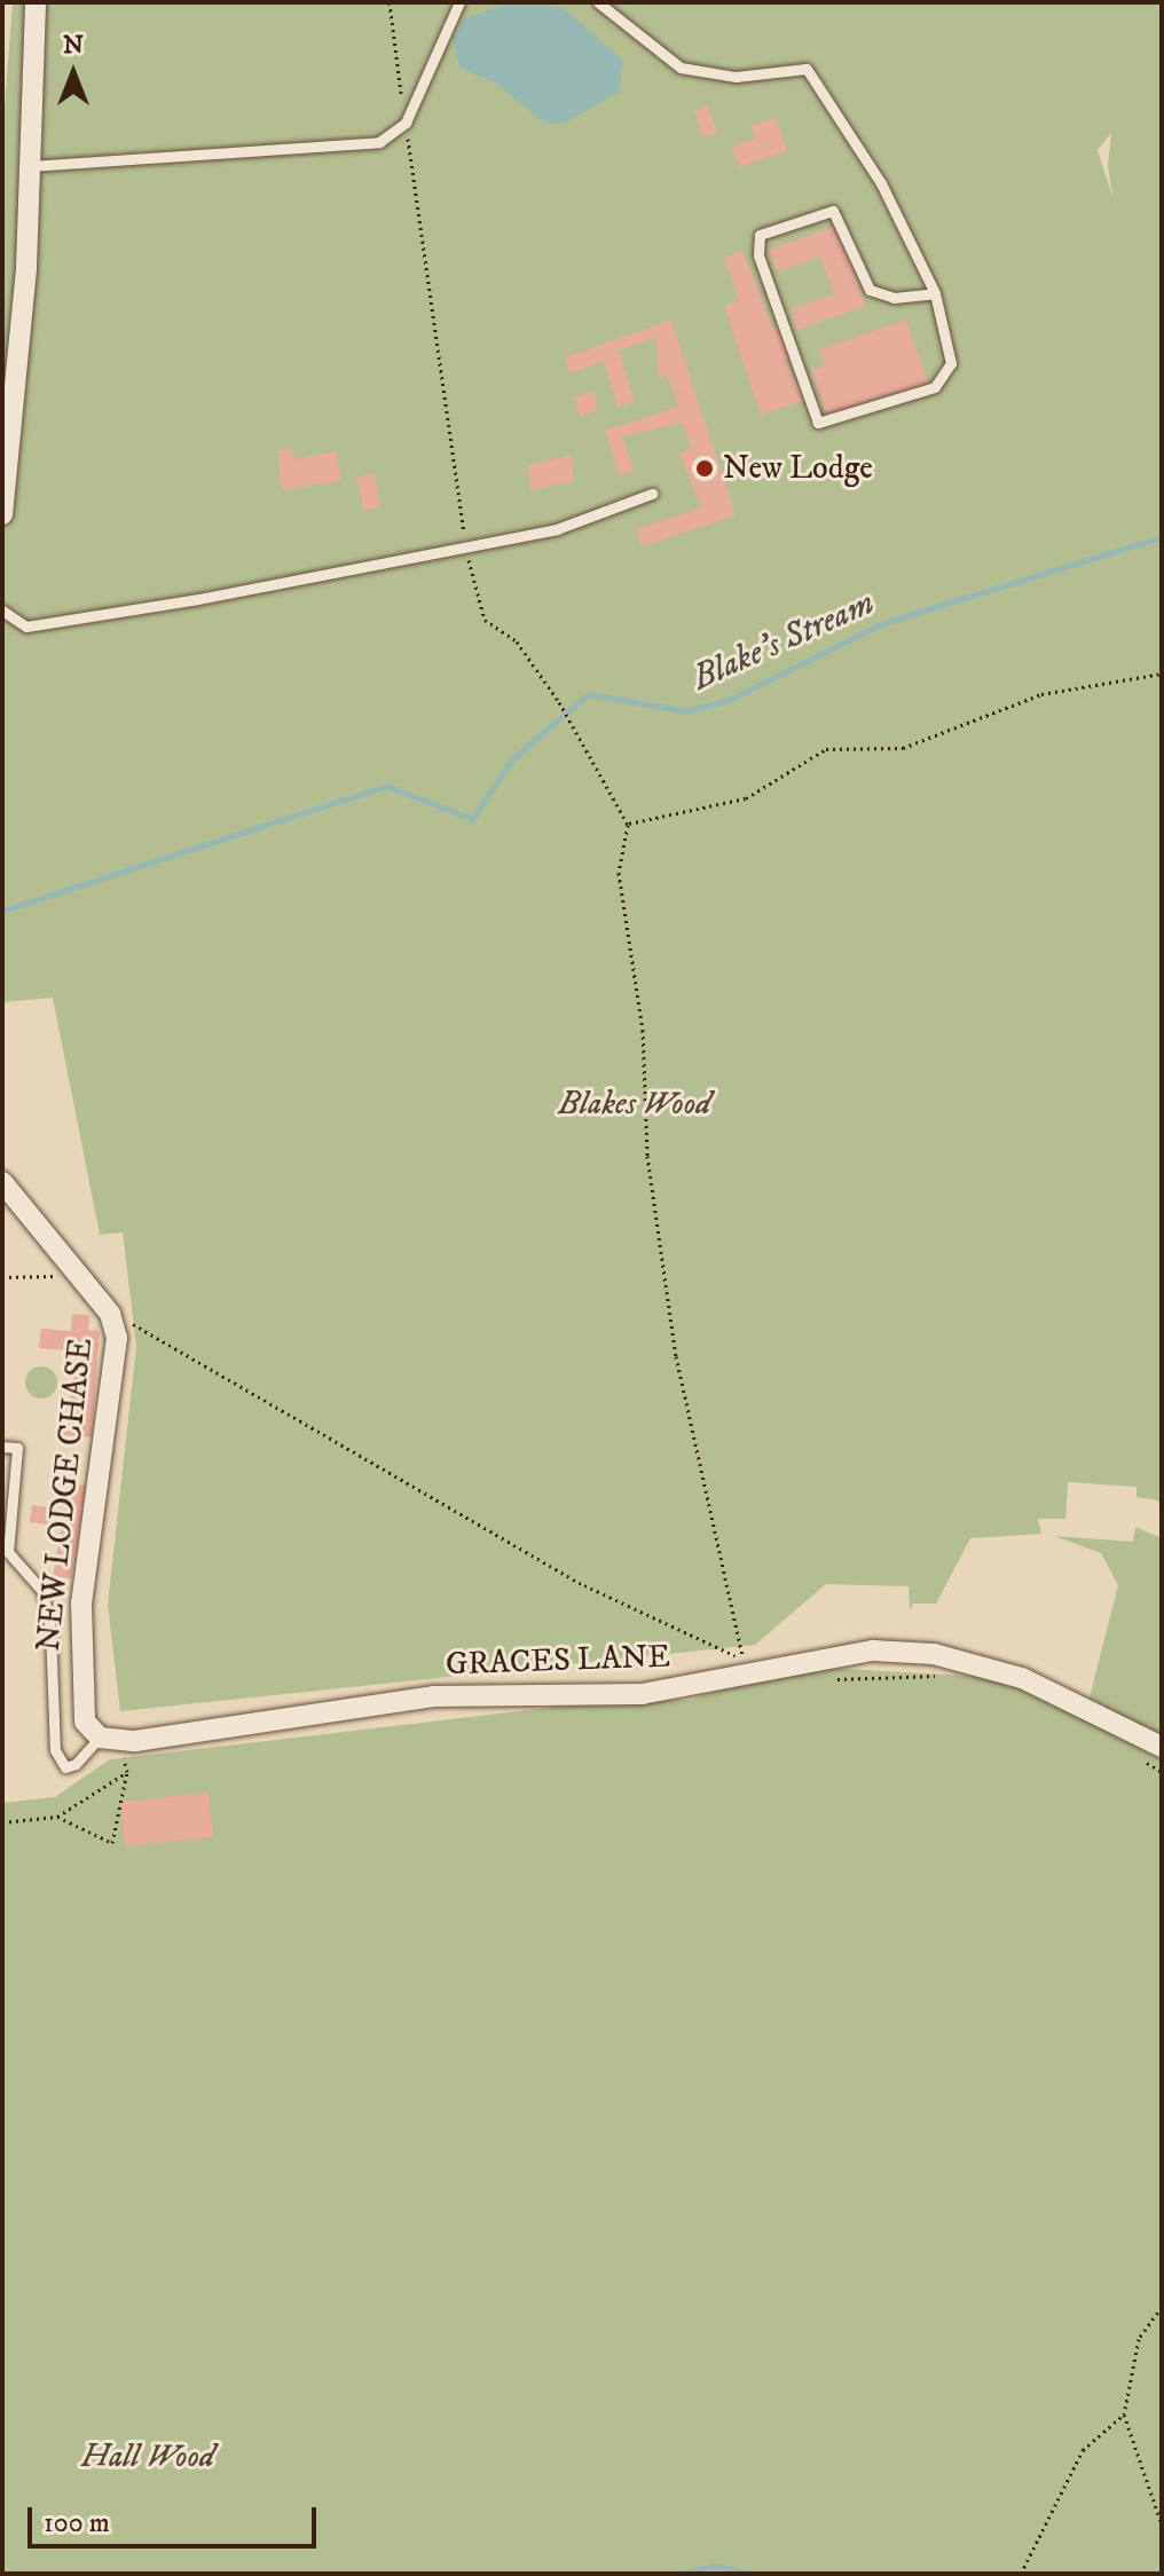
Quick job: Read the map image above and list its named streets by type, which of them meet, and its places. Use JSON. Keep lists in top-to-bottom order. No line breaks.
{"streets":{"street":["NEW LODGE CHASE","GRACES LANE"]},"crossings":[["NEW LODGE CHASE","GRACES LANE"]],"water":["Blake's Stream"],"parks":["Blakes Wood","Hall Wood"],"places":["New Lodge"],"scale_bar":"100 m","north":"top"}
